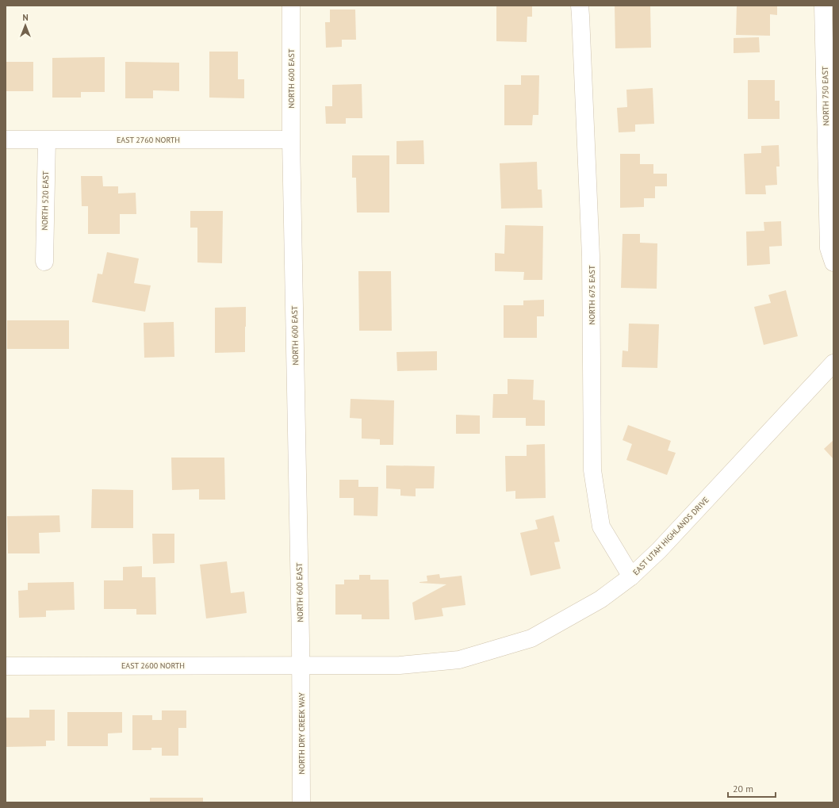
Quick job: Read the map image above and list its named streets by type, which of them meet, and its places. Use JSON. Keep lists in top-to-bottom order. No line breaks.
{"streets":{"street":["NORTH 600 EAST","NORTH 750 EAST","EAST 2760 NORTH","NORTH 520 EAST","NORTH 675 EAST","EAST UTAH HIGHLANDS DRIVE","EAST 2600 NORTH","NORTH DRY CREEK WAY"]},"crossings":[["NORTH 600 EAST","EAST 2760 NORTH"],["NORTH 600 EAST","EAST UTAH HIGHLANDS DRIVE"],["NORTH 600 EAST","EAST 2600 NORTH"],["NORTH 600 EAST","NORTH DRY CREEK WAY"],["EAST 2760 NORTH","NORTH 520 EAST"],["NORTH 675 EAST","EAST UTAH HIGHLANDS DRIVE"],["EAST UTAH HIGHLANDS DRIVE","EAST 2600 NORTH"],["EAST UTAH HIGHLANDS DRIVE","NORTH DRY CREEK WAY"],["EAST 2600 NORTH","NORTH DRY CREEK WAY"]],"scale_bar":"20 m","north":"top"}
